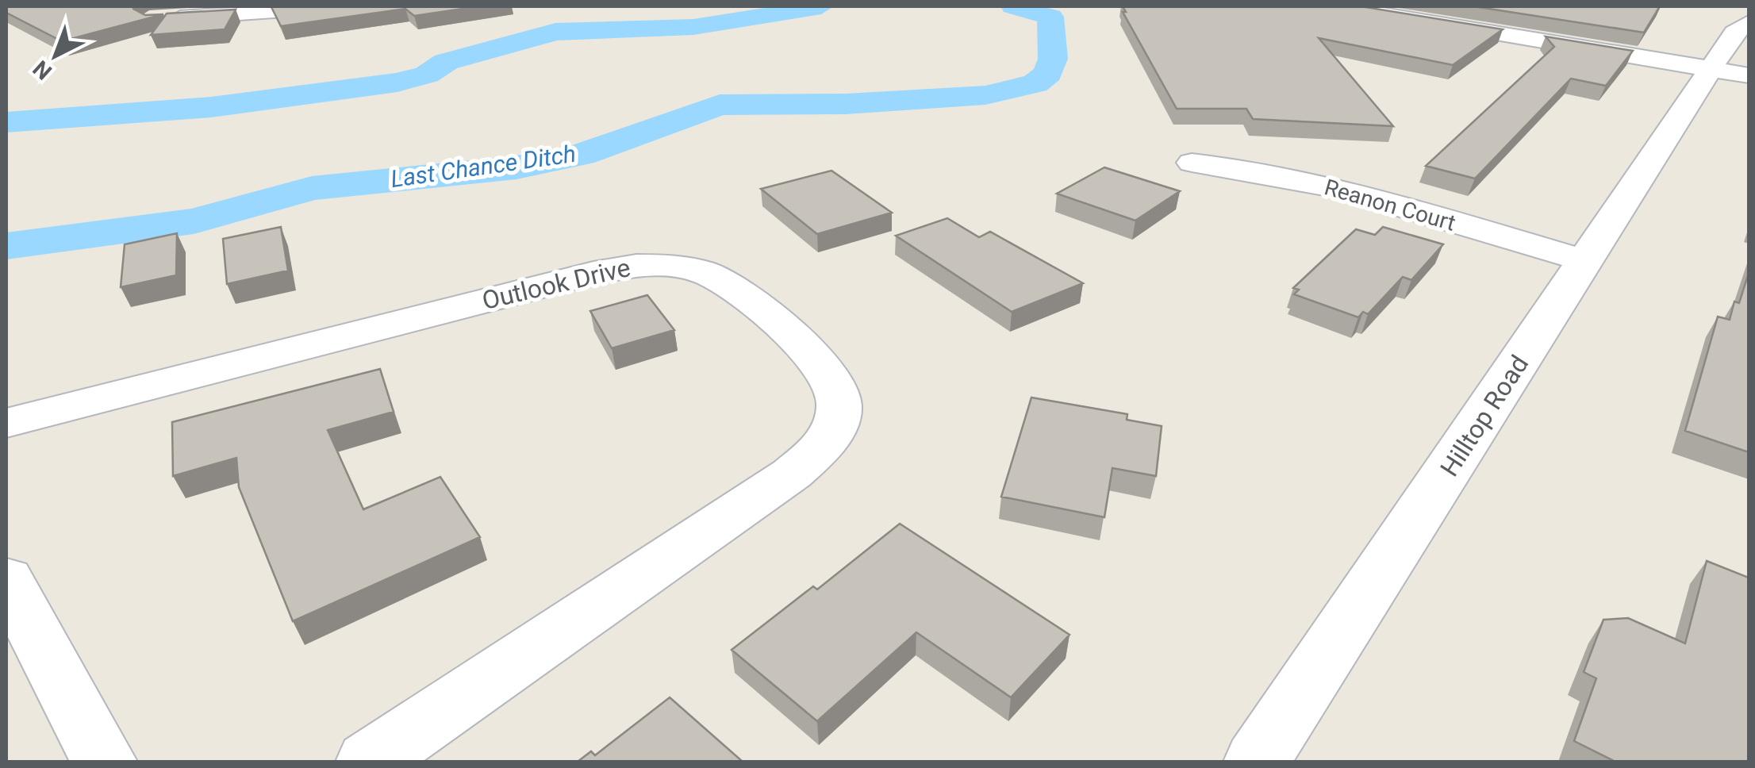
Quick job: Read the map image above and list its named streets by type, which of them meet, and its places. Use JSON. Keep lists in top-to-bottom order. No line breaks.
{"streets":{"street":["Reanon Court","Outlook Drive","Hilltop Road"]},"crossings":[["Reanon Court","Hilltop Road"]],"water":["Last Chance Ditch"],"north":"bottom left"}
